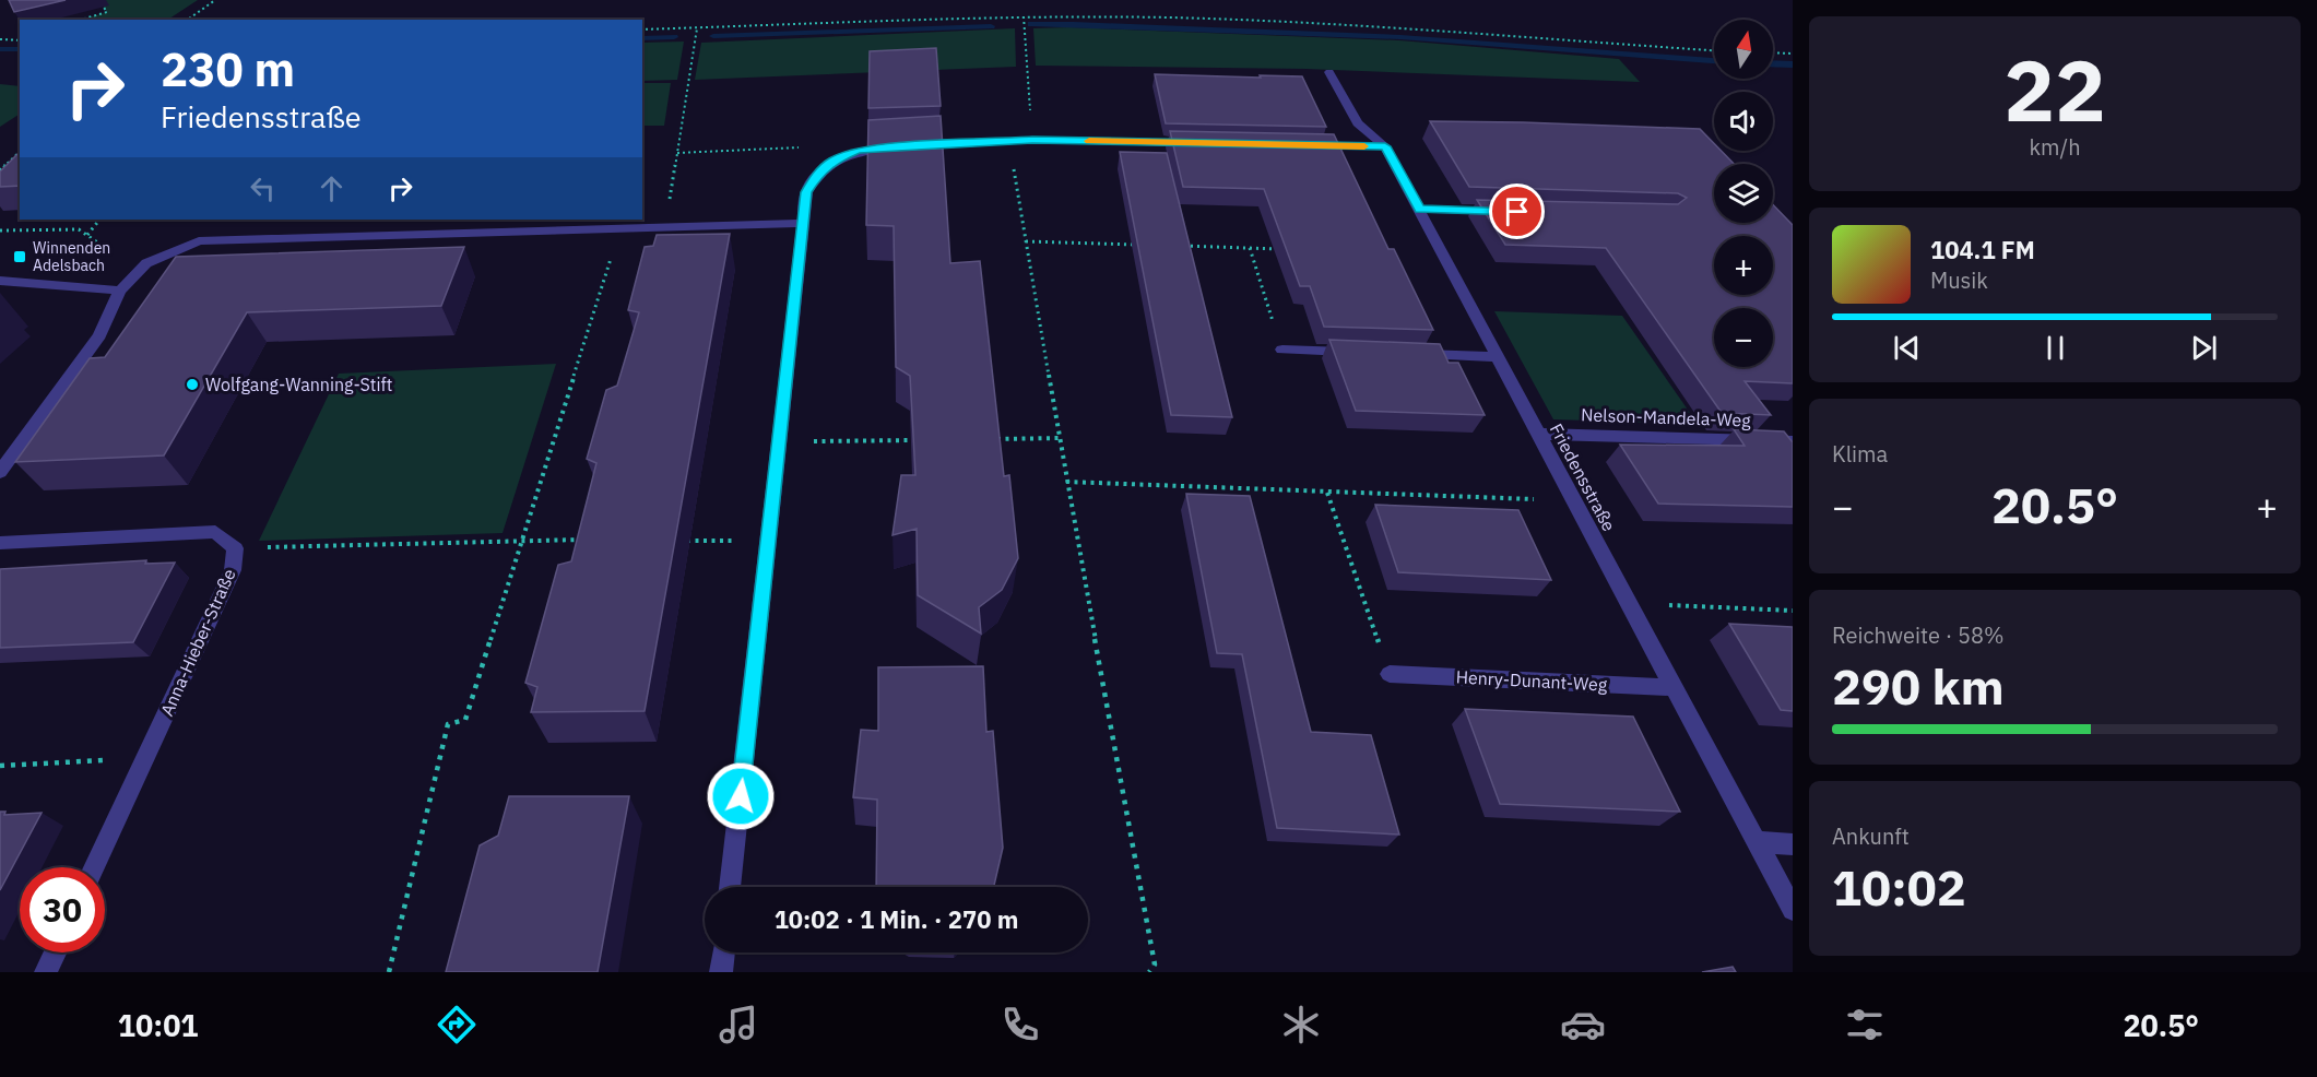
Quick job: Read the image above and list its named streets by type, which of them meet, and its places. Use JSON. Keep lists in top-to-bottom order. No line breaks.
{"streets":{"street":["Nelson-Mandela-Weg","Friedensstraße","Anna-Hieber-Straße","Henry-Dunant-Weg"]},"crossings":[["Nelson-Mandela-Weg","Friedensstraße"],["Friedensstraße","Henry-Dunant-Weg"]],"places":{"transit":["Winnenden Adelsbach"],"other":["Wolfgang-Wanning-Stift"]},"north":"top","page":{"tile":[["22","km/h"],"Klima",["Reichweite · 58%","290 km"],["Ankunft","10:02"]],"map_buttons":["+","−"],"turn":["230 m","Friedensstraße"],"song":["104.1 FM","Musik"],"heat":["−","20.5°","+"],"limit":"30","trip":"10:02 · 1 Min. · 270 m","tabs":["10:01","20.5°"]}}
